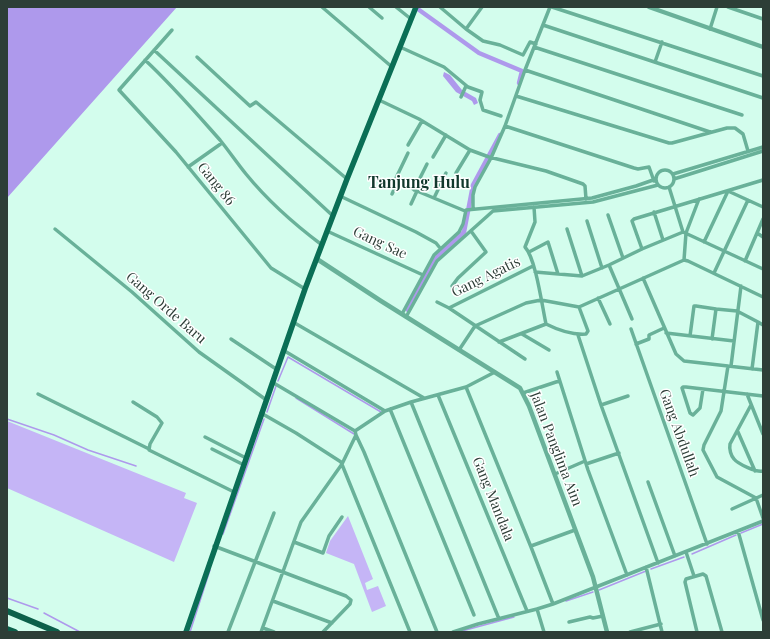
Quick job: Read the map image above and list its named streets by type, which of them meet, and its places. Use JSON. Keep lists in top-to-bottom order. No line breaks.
{"streets":{"street":["Gang 86","Gang Sae","Gang Agatis","Gang Orde Baru","Gang Abdullah","Jalan Panglima Aim","Gang Mandala"]},"districts":["Tanjung Hulu"]}
